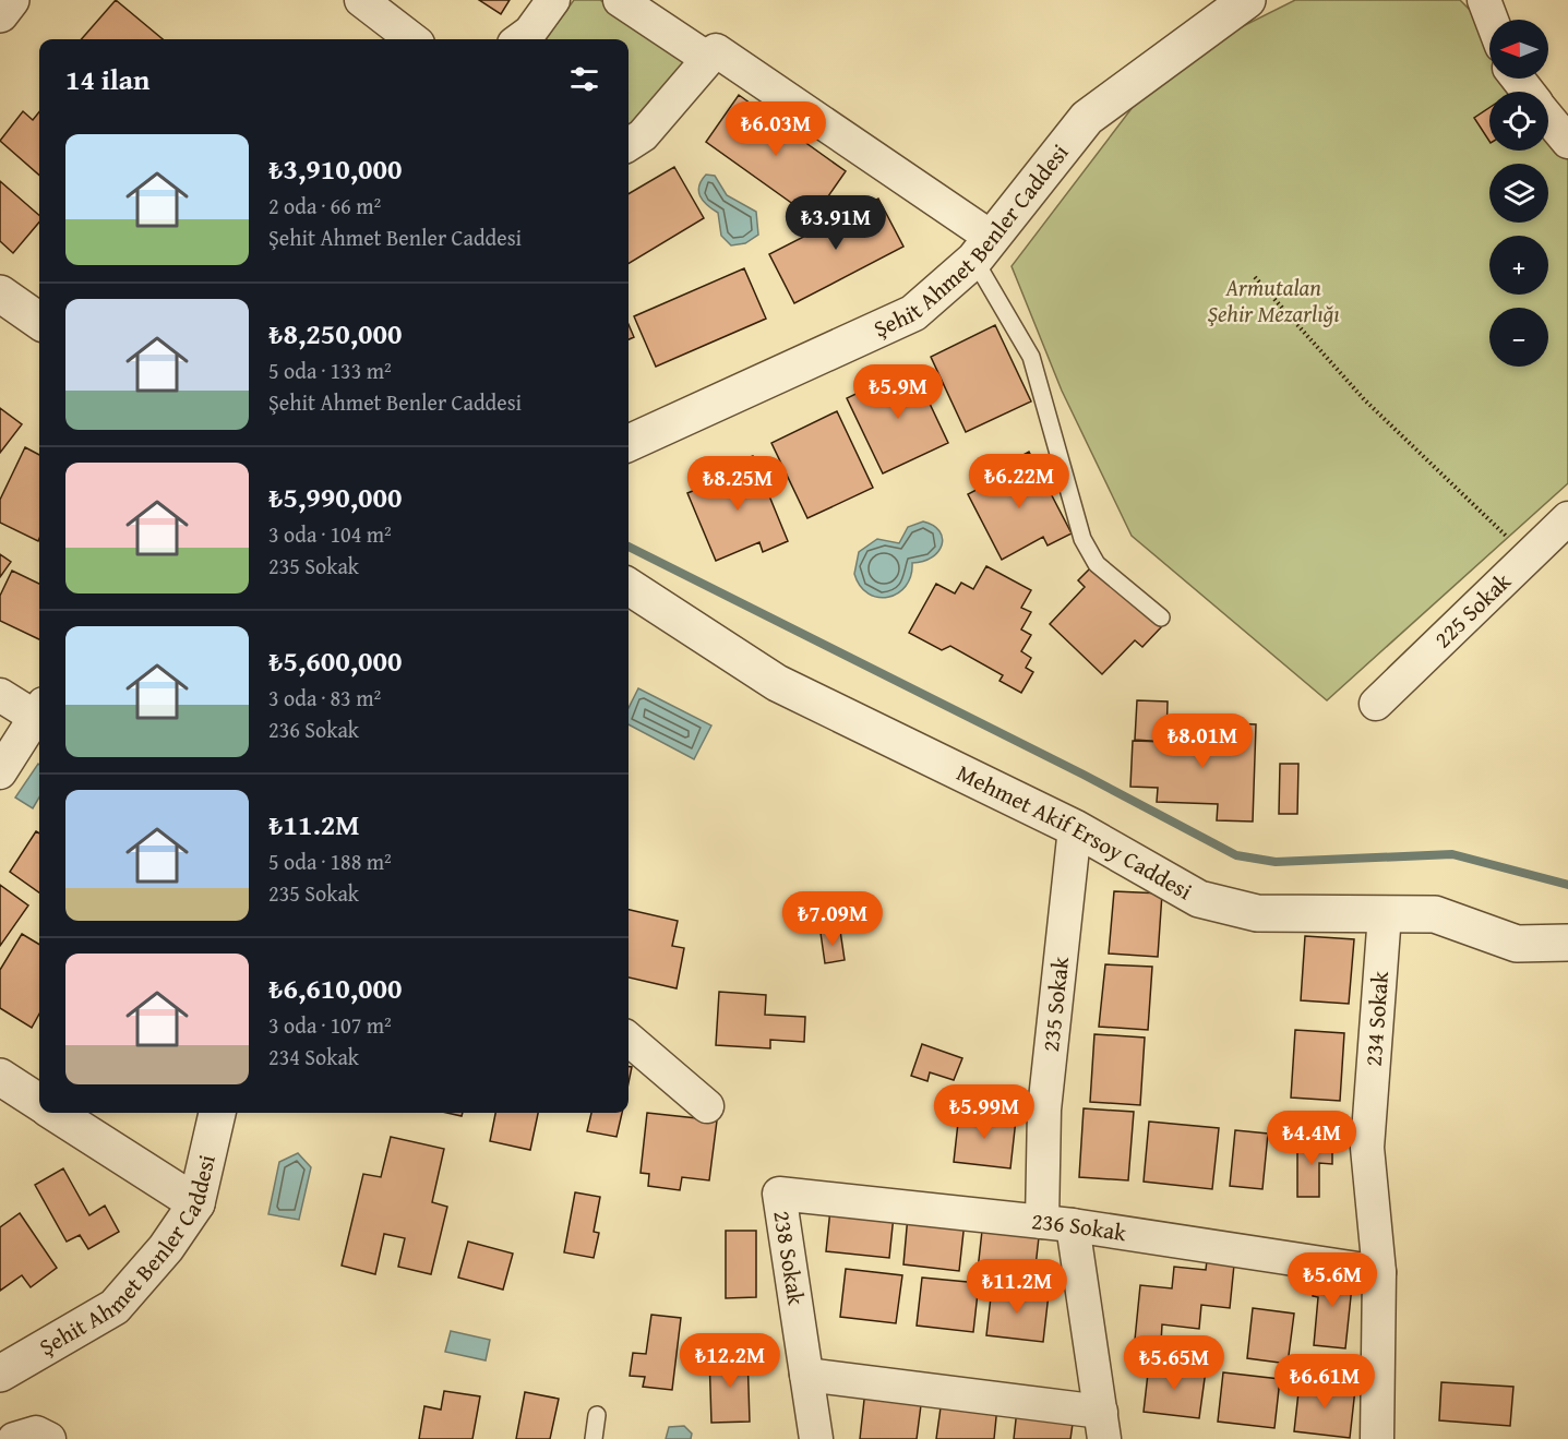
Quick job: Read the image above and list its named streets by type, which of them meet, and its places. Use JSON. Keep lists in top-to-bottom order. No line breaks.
{"streets":{"street":["Şehit Ahmet Benler Caddesi","225 Sokak","Mehmet Akif Ersoy Caddesi","235 Sokak","234 Sokak","236 Sokak","238 Sokak"]},"crossings":[["Mehmet Akif Ersoy Caddesi","235 Sokak"],["Mehmet Akif Ersoy Caddesi","234 Sokak"],["235 Sokak","236 Sokak"],["235 Sokak","238 Sokak"],["234 Sokak","236 Sokak"],["236 Sokak","238 Sokak"]],"parks":["Armutalan Şehir Mezarlığı"],"north":"left","page":{"map_buttons":["+","−"],"heading":"14 ilan","price":["₺6.03M","₺3.91M","₺5.9M","₺6.22M","₺8.25M","₺8.01M","₺7.09M","₺5.99M","₺4.4M","₺5.6M","₺11.2M","₺12.2M","₺5.65M","₺6.61M"],"list":[{"name":"₺3,910,000","note":"2 oda · 66 m² · Şehit Ahmet Benler Caddesi"},{"name":"₺8,250,000","note":"5 oda · 133 m² · Şehit Ahmet Benler Caddesi"},{"name":"₺5,990,000","note":"3 oda · 104 m² · 235 Sokak"},{"name":"₺5,600,000","note":"3 oda · 83 m² · 236 Sokak"},{"name":"₺11.2M","note":"5 oda · 188 m² · 235 Sokak"},{"name":"₺6,610,000","note":"3 oda · 107 m² · 234 Sokak"}]}}
